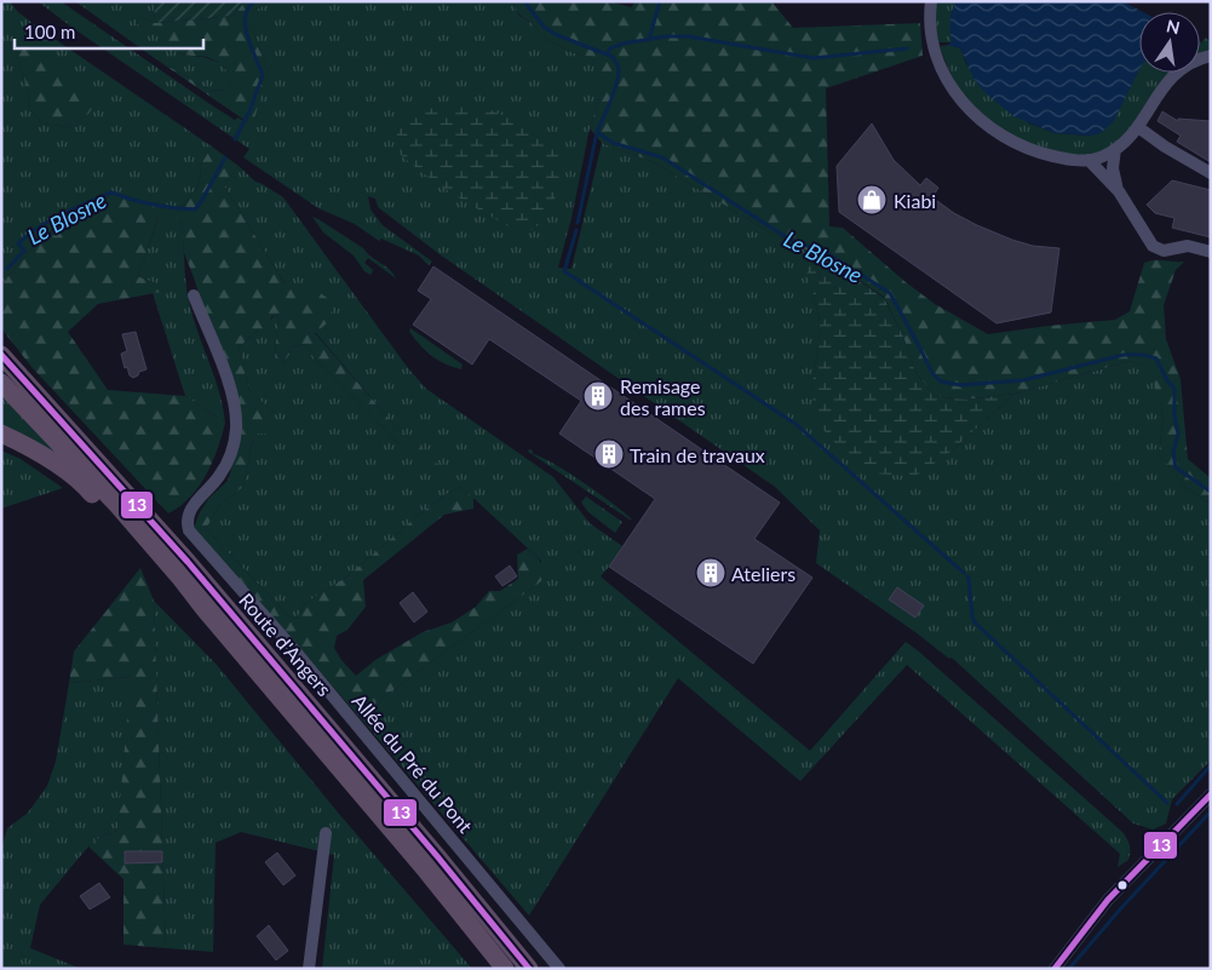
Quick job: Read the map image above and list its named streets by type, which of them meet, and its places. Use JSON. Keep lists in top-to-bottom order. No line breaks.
{"streets":{"highway":["Route d'Angers"],"street":["Allée du Pré du Pont"]},"water":["Le Blosne"],"places":{"shop":["Kiabi"],"building":["Remisage des rames","Train de travaux","Ateliers"]},"lines":["transit line 13"],"scale_bar":"100 m","north":"top"}
